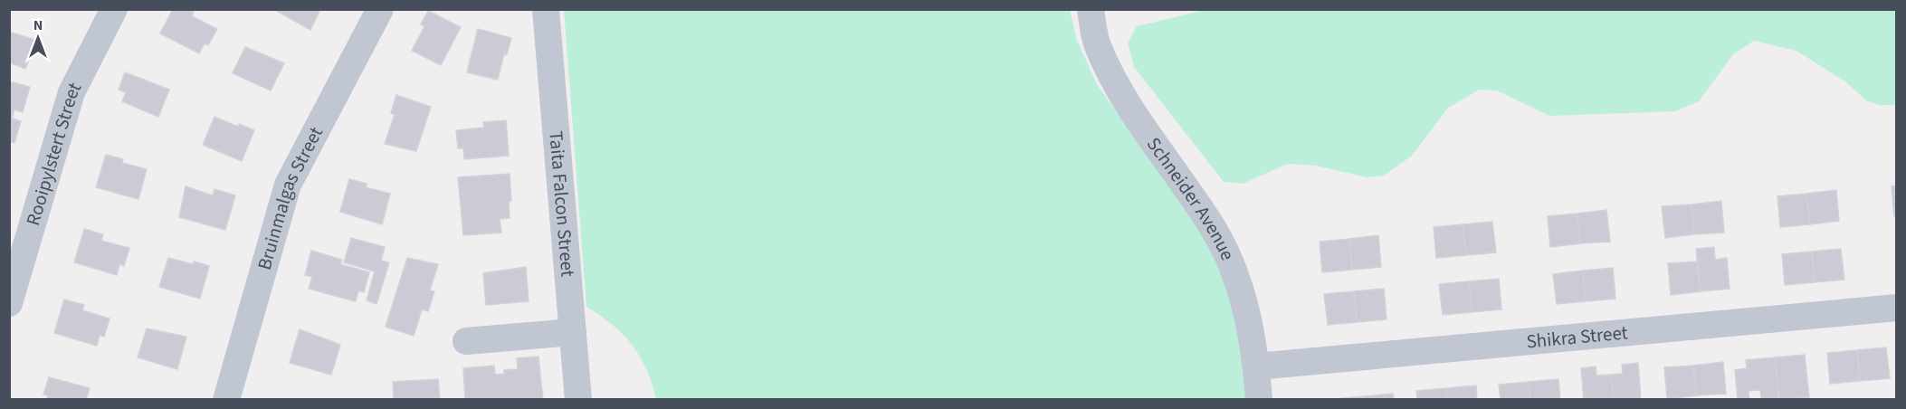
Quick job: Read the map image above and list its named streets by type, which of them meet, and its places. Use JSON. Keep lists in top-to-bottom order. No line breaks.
{"streets":{"street":["Rooipylstert Street","Bruinmalgas Street","Schneider Avenue","Taita Falcon Street","Shikra Street"]},"crossings":[["Schneider Avenue","Shikra Street"]],"north":"top"}
